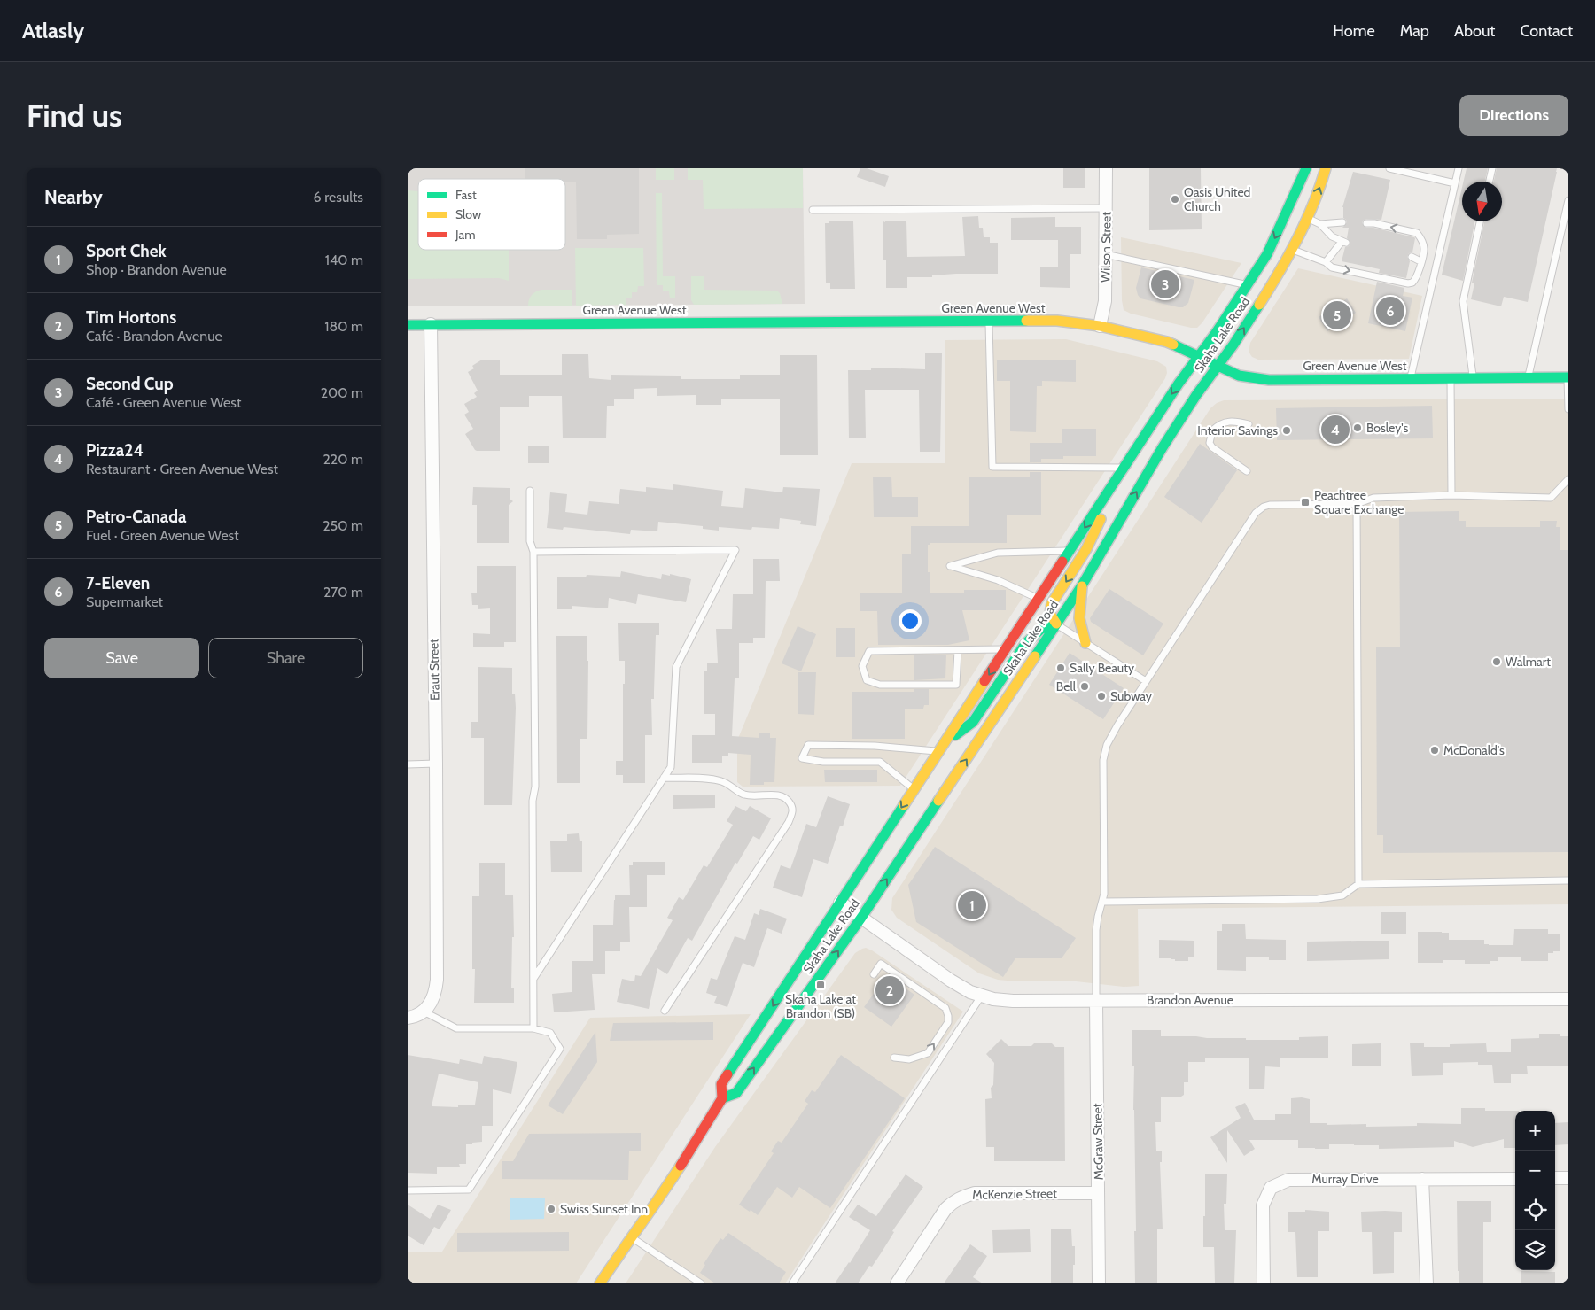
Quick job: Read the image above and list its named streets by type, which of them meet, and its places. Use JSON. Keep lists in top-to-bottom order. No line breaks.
{"streets":{"main road":["Green Avenue West","Skaha Lake Road"],"street":["Wilson Street","Eraut Street","Brandon Avenue","McGraw Street","Murray Drive","McKenzie Street"]},"crossings":[["Wilson Street","Green Avenue West"],["Green Avenue West","Skaha Lake Road"],["Green Avenue West","Eraut Street"],["Skaha Lake Road","Brandon Avenue"],["Brandon Avenue","McGraw Street"],["McGraw Street","McKenzie Street"]],"places":{"other":["Oasis United Church","Bosley's","Interior Savings","Walmart","Sally Beauty","Bell","Subway","McDonald's","Swiss Sunset Inn"],"transit":["Peachtree Square Exchange","Skaha Lake at Brandon (SB)"]},"legend":["Fast","Slow","Jam"],"north":"bottom","page":{"header":"Atlasly","nav":["Home","Map","About","Contact"],"buttons":["Directions",["Save","Share"]],"title":"Find us","heading":["Nearby","6 results"],"list":[{"mark":"1","name":"Sport Chek","note":"Shop · Brandon Avenue","value":"140 m"},{"mark":"2","name":"Tim Hortons","note":"Café · Brandon Avenue","value":"180 m"},{"mark":"3","name":"Second Cup","note":"Café · Green Avenue West","value":"200 m"},{"mark":"4","name":"Pizza24","note":"Restaurant · Green Avenue West","value":"220 m"},{"mark":"5","name":"Petro-Canada","note":"Fuel · Green Avenue West","value":"250 m"},{"mark":"6","name":"7-Eleven","note":"Supermarket","value":"270 m"}],"pins":["3","6","5","4","1","2"],"map_buttons":["+","−"]}}
